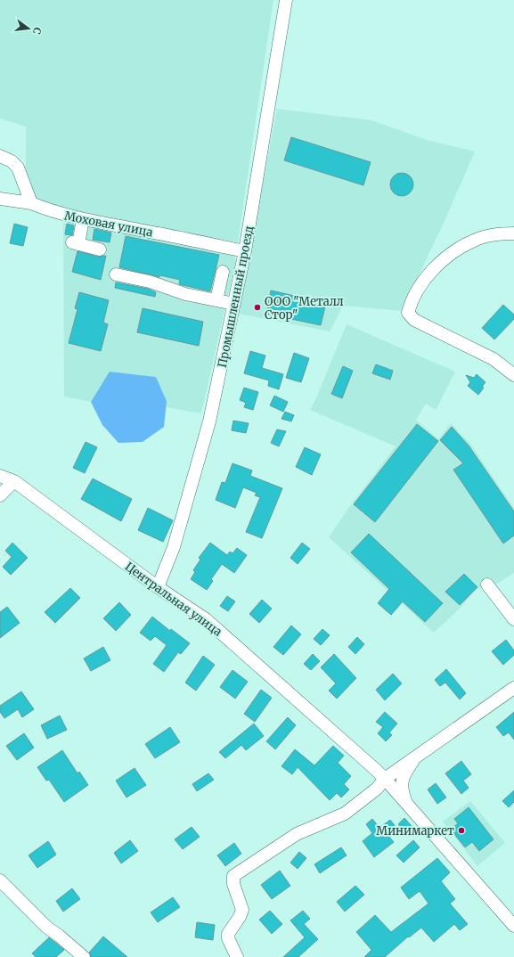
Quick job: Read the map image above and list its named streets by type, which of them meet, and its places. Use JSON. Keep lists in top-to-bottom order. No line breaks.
{"streets":{"street":["Моховая улица","Промышленный проезд","Центральная улица"]},"crossings":[["Моховая улица","Промышленный проезд"],["Промышленный проезд","Центральная улица"]],"places":["ООО \"Металл Стор\"","Минимаркет"],"north":"right"}
